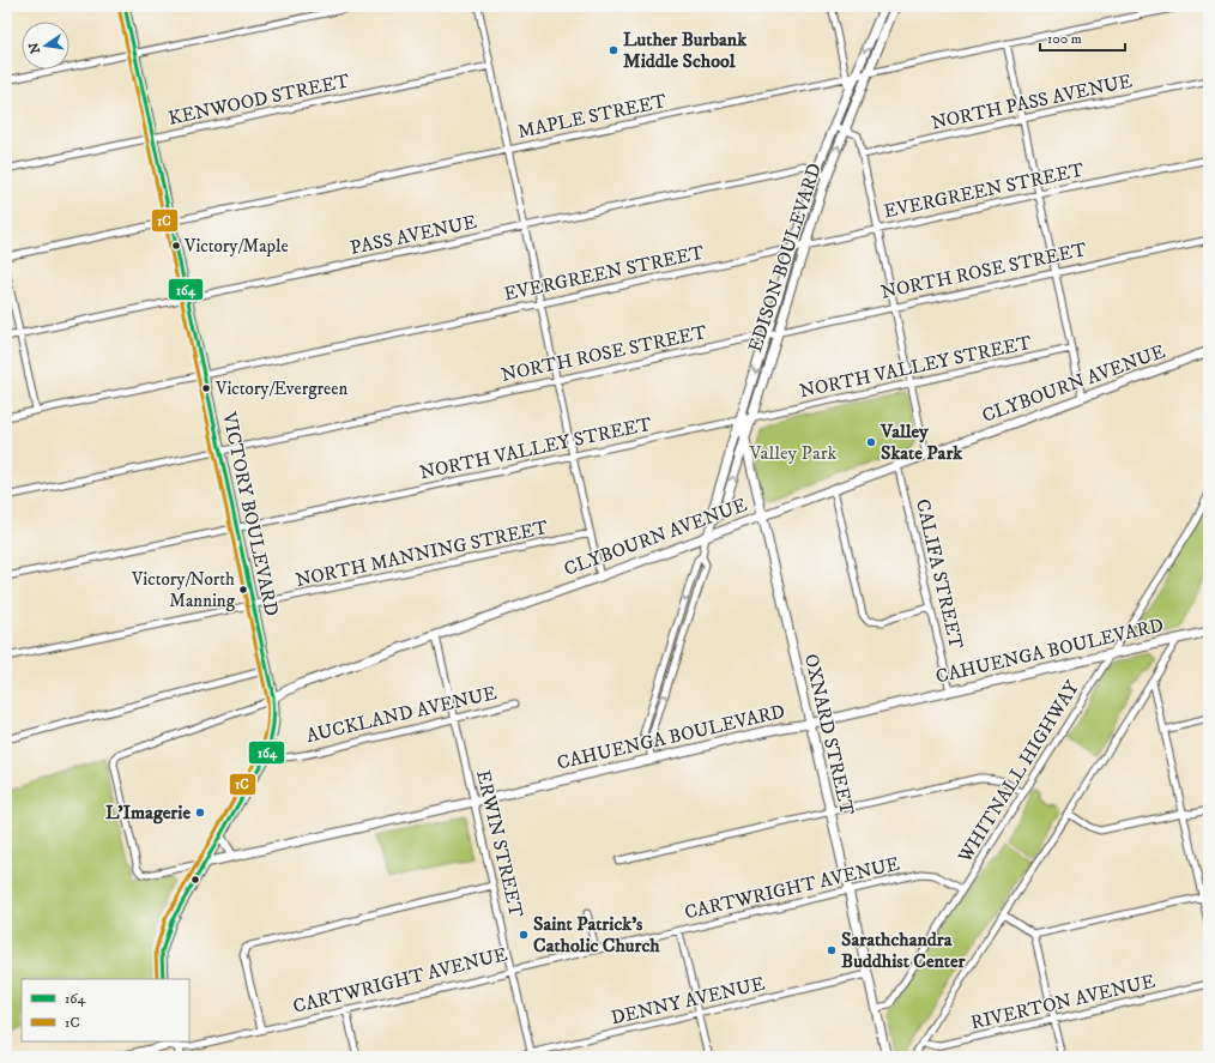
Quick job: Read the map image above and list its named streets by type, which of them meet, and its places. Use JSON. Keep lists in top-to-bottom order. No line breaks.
{"streets":{"main road":["EDISON BOULEVARD","CLYBOURN AVENUE","VICTORY BOULEVARD","CAHUENGA BOULEVARD","OXNARD STREET"],"street":["KENWOOD STREET","NORTH PASS AVENUE","MAPLE STREET","EVERGREEN STREET","PASS AVENUE","NORTH ROSE STREET","NORTH VALLEY STREET","NORTH MANNING STREET","CALIFA STREET","AUCKLAND AVENUE","WHITNALL HIGHWAY","ERWIN STREET","CARTWRIGHT AVENUE","DENNY AVENUE","RIVERTON AVENUE"]},"crossings":[["KENWOOD STREET","VICTORY BOULEVARD"],["MAPLE STREET","EDISON BOULEVARD"],["MAPLE STREET","VICTORY BOULEVARD"],["EVERGREEN STREET","EDISON BOULEVARD"],["EVERGREEN STREET","VICTORY BOULEVARD"],["PASS AVENUE","EDISON BOULEVARD"],["PASS AVENUE","VICTORY BOULEVARD"],["EDISON BOULEVARD","NORTH ROSE STREET"],["EDISON BOULEVARD","NORTH VALLEY STREET"],["EDISON BOULEVARD","CLYBOURN AVENUE"],["EDISON BOULEVARD","CAHUENGA BOULEVARD"],["EDISON BOULEVARD","OXNARD STREET"],["NORTH ROSE STREET","VICTORY BOULEVARD"],["NORTH VALLEY STREET","VICTORY BOULEVARD"],["NORTH VALLEY STREET","OXNARD STREET"],["CLYBOURN AVENUE","VICTORY BOULEVARD"],["CLYBOURN AVENUE","CALIFA STREET"],["CLYBOURN AVENUE","CAHUENGA BOULEVARD"],["CLYBOURN AVENUE","OXNARD STREET"],["CLYBOURN AVENUE","ERWIN STREET"],["VICTORY BOULEVARD","NORTH MANNING STREET"],["VICTORY BOULEVARD","CAHUENGA BOULEVARD"],["VICTORY BOULEVARD","AUCKLAND AVENUE"],["CALIFA STREET","CAHUENGA BOULEVARD"],["CAHUENGA BOULEVARD","OXNARD STREET"],["CAHUENGA BOULEVARD","WHITNALL HIGHWAY"],["CAHUENGA BOULEVARD","ERWIN STREET"],["AUCKLAND AVENUE","ERWIN STREET"],["OXNARD STREET","WHITNALL HIGHWAY"],["OXNARD STREET","CARTWRIGHT AVENUE"],["OXNARD STREET","DENNY AVENUE"],["WHITNALL HIGHWAY","CARTWRIGHT AVENUE"],["ERWIN STREET","CARTWRIGHT AVENUE"],["ERWIN STREET","DENNY AVENUE"]],"parks":["Valley Park"],"places":["Luther Burbank Middle School","Victory/Maple","Victory/Evergreen","Valley Skate Park","Victory/North Manning","L'Imagerie","Saint Patrick's Catholic Church","Sarathchandra Buddhist Center"],"lines":["transit line 164","transit line 1C"],"legend":["164","1C"],"scale_bar":"100 m","north":"left"}
